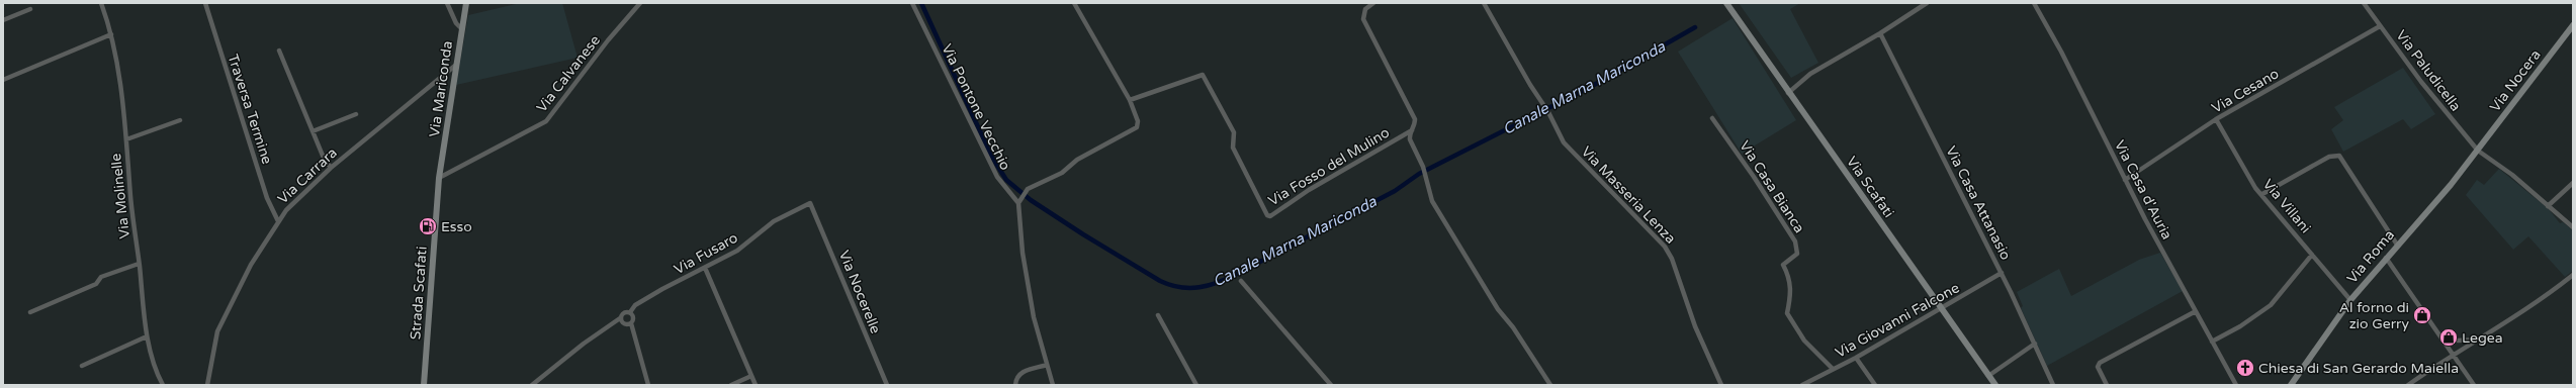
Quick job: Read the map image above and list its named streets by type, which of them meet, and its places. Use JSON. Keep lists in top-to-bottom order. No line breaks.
{"streets":{"street":["Via Paludicella","Via Calvanese","Via Nocera","Via Mariconda","Via Cesano","Via Pontone Vecchio","Traversa Termine","Via Fosso del Mulino","Via Carrara","Via Casa Bianca","Via Scafati","Via Casa d'Auria","Via Masseria Lenza","Via Molinelle","Via Casa Attanasio","Via Villani","Via Fusaro","Via Roma","Via Nocerelle","Strada Scafati","Via Giovanni Falcone"]},"crossings":[["Via Paludicella","Via Nocera"],["Via Paludicella","Via Cesano"],["Via Paludicella","Via Roma"],["Via Calvanese","Via Mariconda"],["Via Calvanese","Strada Scafati"],["Via Nocera","Via Roma"],["Via Mariconda","Via Carrara"],["Via Mariconda","Strada Scafati"],["Via Cesano","Via Casa d'Auria"],["Via Cesano","Via Villani"],["Traversa Termine","Via Carrara"],["Via Casa Bianca","Via Giovanni Falcone"],["Via Scafati","Via Giovanni Falcone"],["Via Casa Attanasio","Via Giovanni Falcone"],["Via Villani","Via Roma"],["Via Fusaro","Via Nocerelle"]],"water":["Canale Marna Mariconda"],"places":{"fuel station":["Esso"],"shop":["Al forno di zio Gerry","Legea"],"church":["Chiesa di San Gerardo Maiella"]}}
